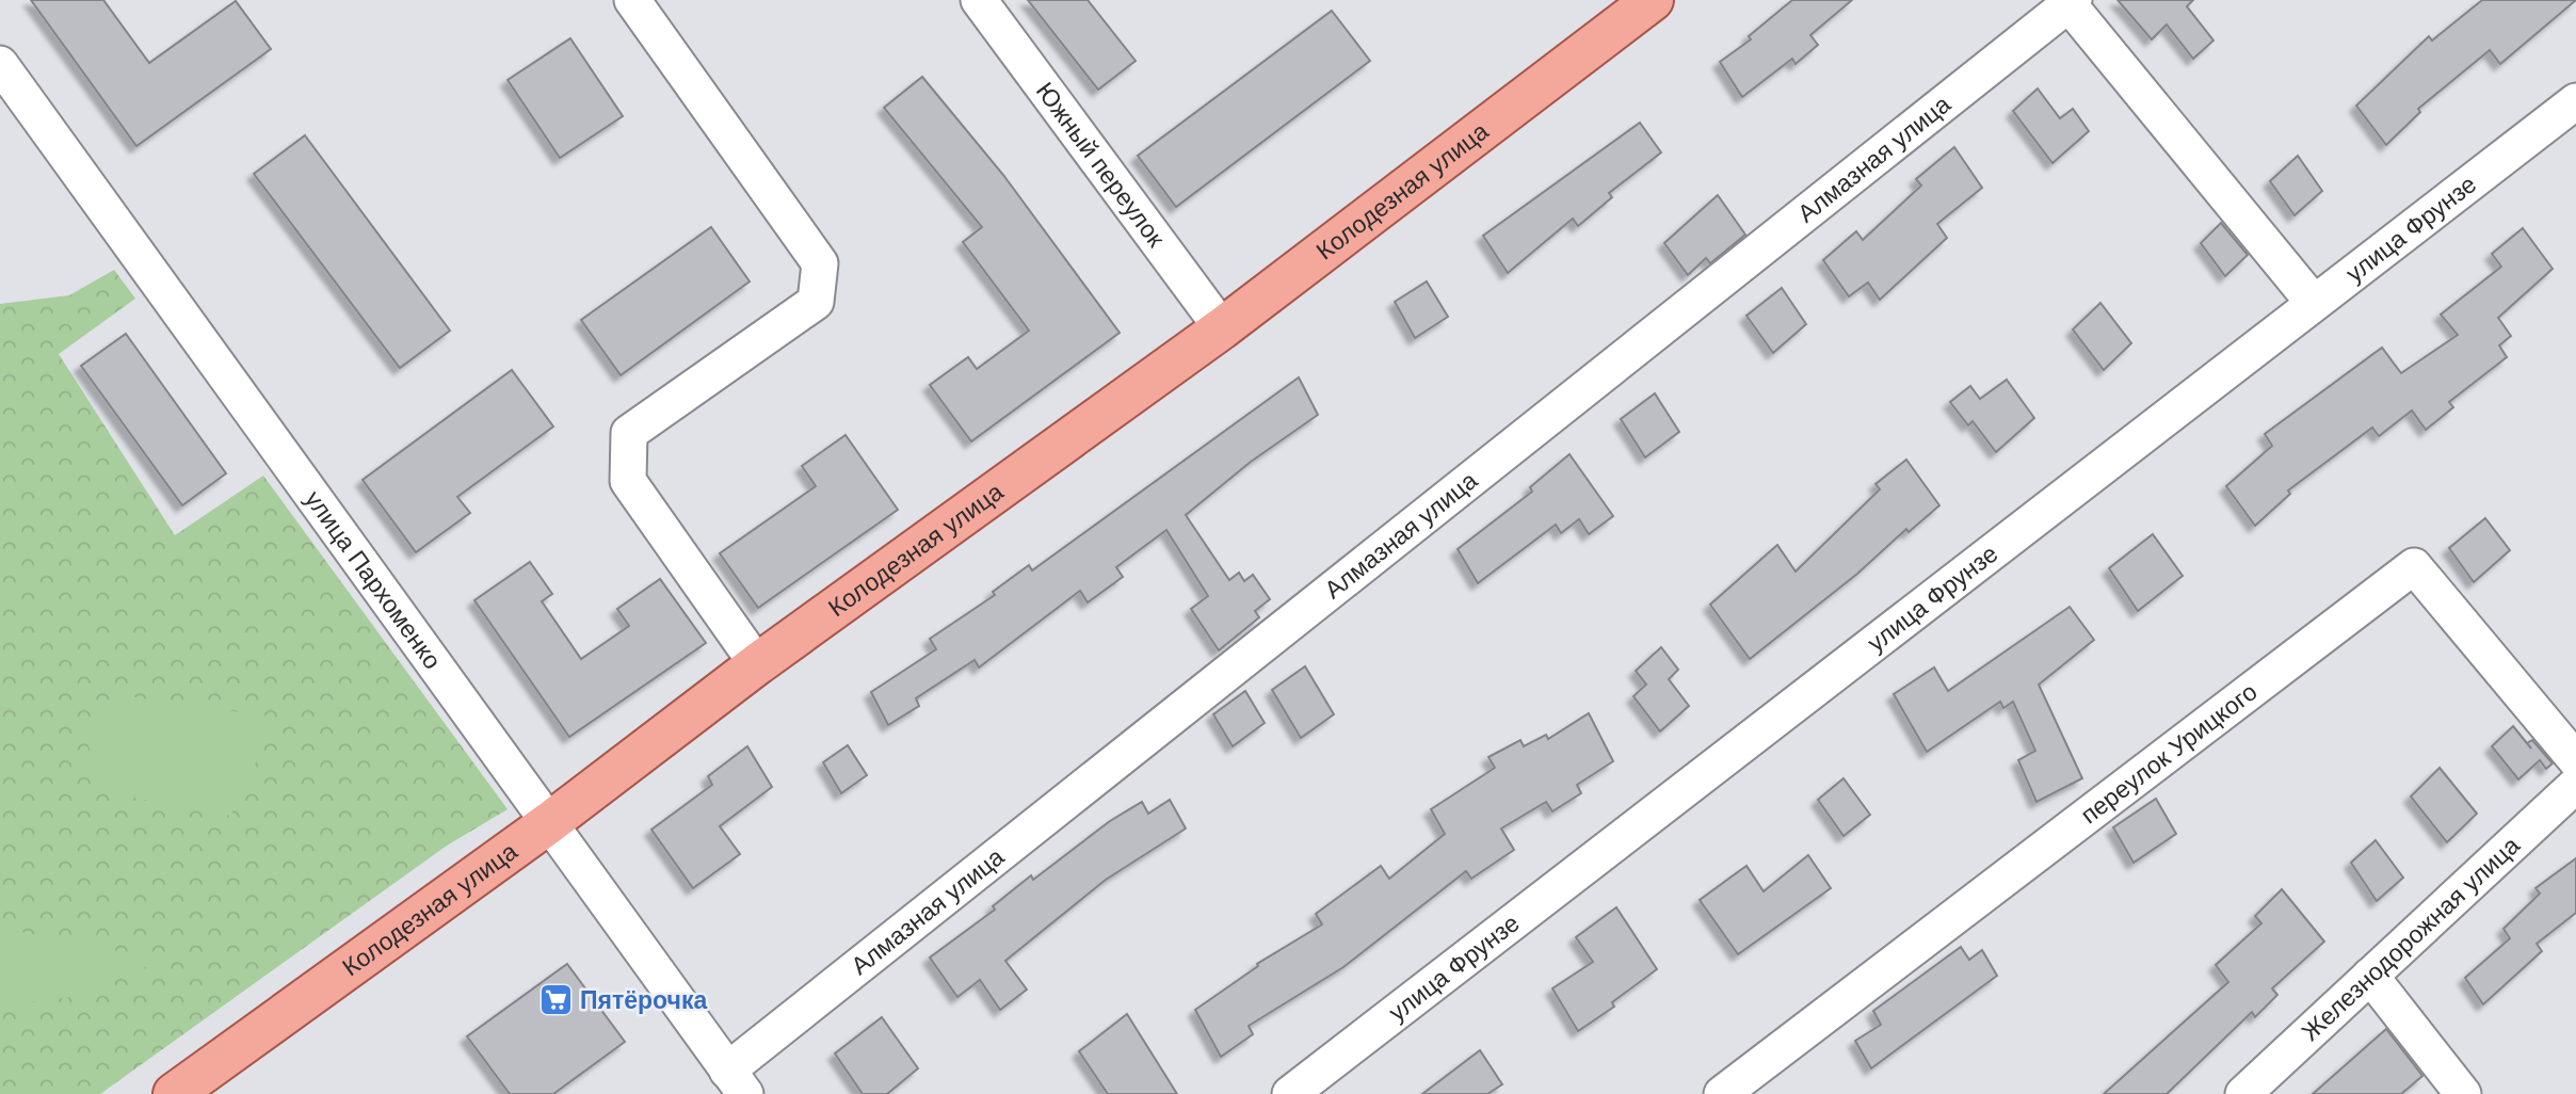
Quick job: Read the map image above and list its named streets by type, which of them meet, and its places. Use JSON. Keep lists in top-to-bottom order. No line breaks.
{"streets":{"main road":["Колодезная улица"],"street":["Алмазная улица","Южный переулок","улица Фрунзе","улица Пархоменко","переулок Урицкого","Железнодорожная улица"]},"crossings":[["Алмазная улица","улица Пархоменко"],["Южный переулок","Колодезная улица"],["Колодезная улица","улица Пархоменко"]],"places":{"supermarket":["Пятёрочка"]}}
